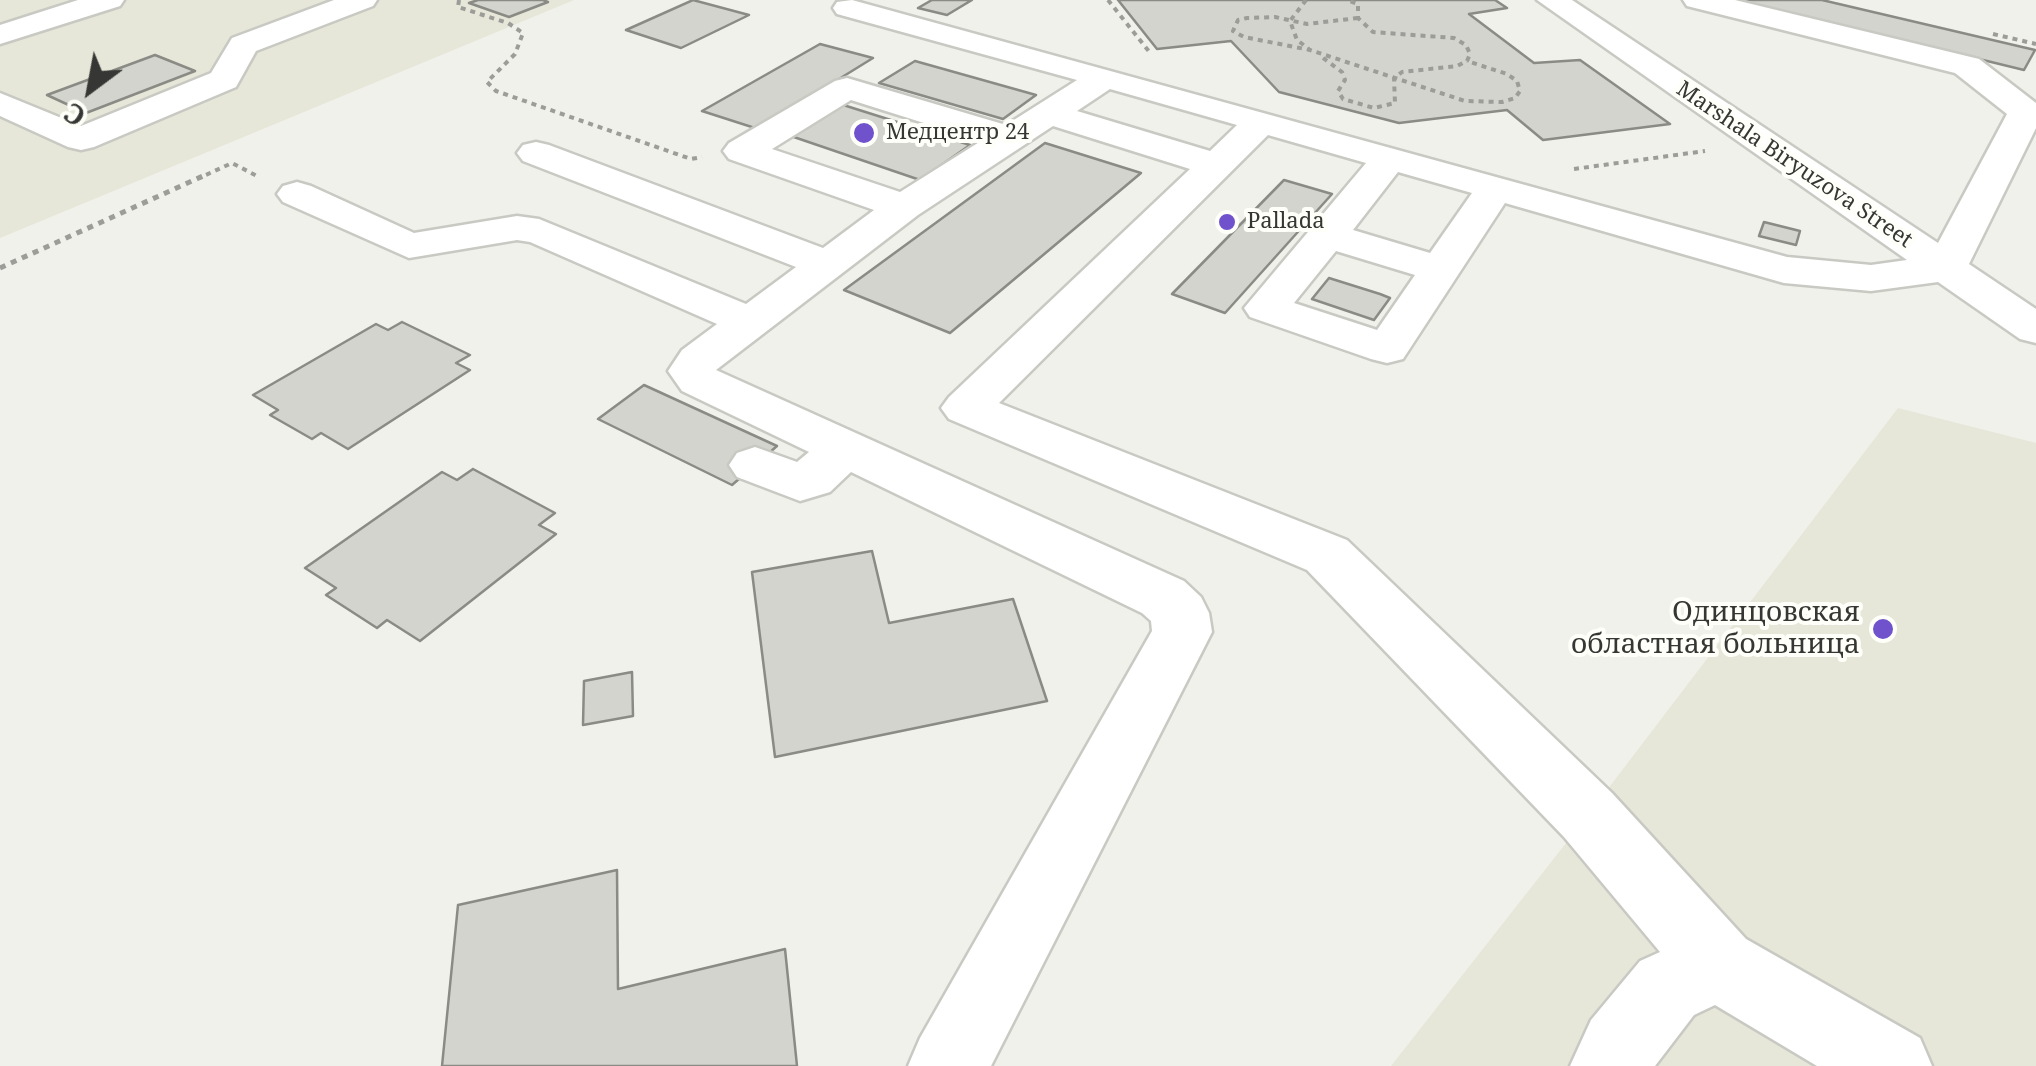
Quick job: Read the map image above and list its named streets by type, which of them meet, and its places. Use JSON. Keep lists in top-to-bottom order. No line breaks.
{"streets":{"street":["Marshala Biryuzova Street"]},"places":["Медцентр 24","Pallada","Одинцовская областная больница"],"north":"bottom left"}
